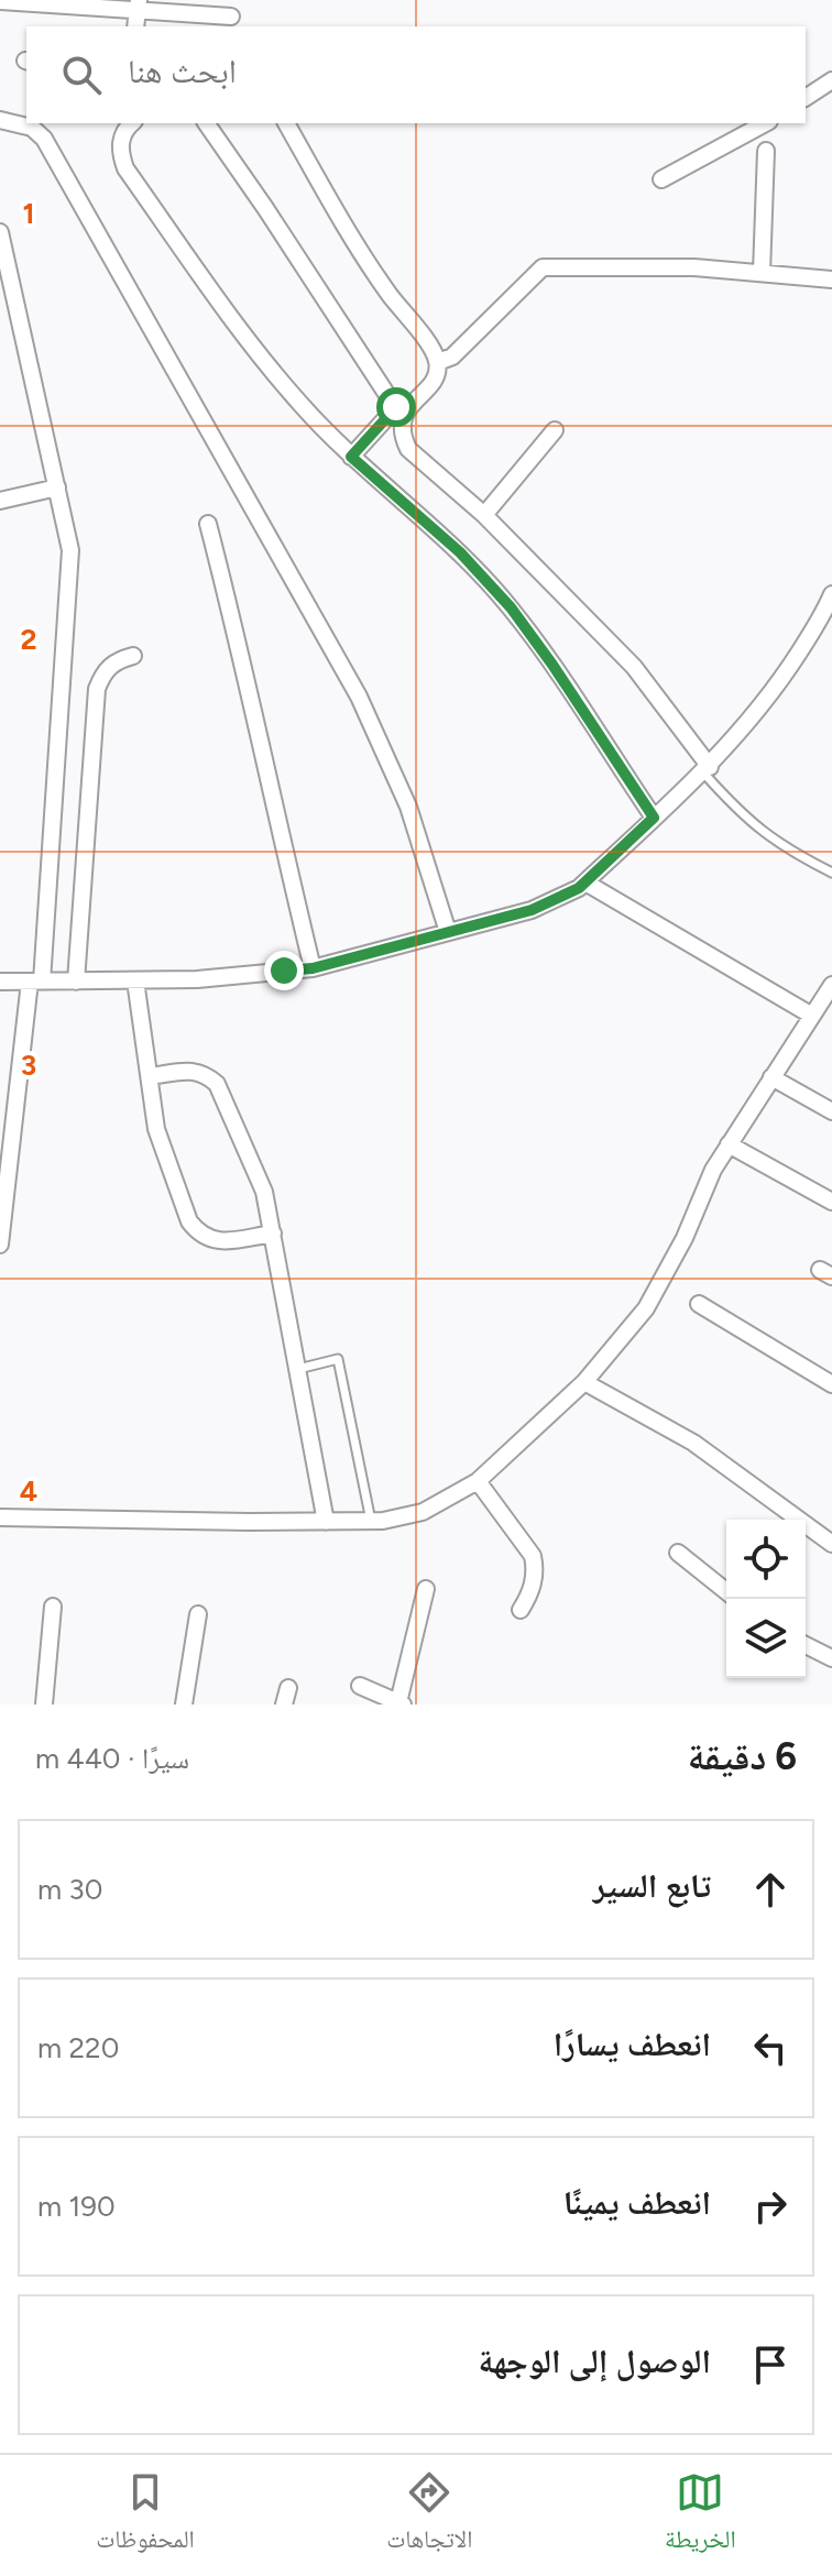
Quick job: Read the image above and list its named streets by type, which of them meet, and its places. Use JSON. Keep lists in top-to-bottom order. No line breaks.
{"page":{"search":"ابحث هنا","heading":["6 دقيقة","سيرًا · 440 m"],"list":[["تابع السير","30 m"],["انعطف يسارًا","220 m"],["انعطف يمينًا","190 m"],"الوصول إلى الوجهة"],"nav":["الخريطة","الاتجاهات","المحفوظات"]},"grid":{"rows":["1","2","3","4"]}}
